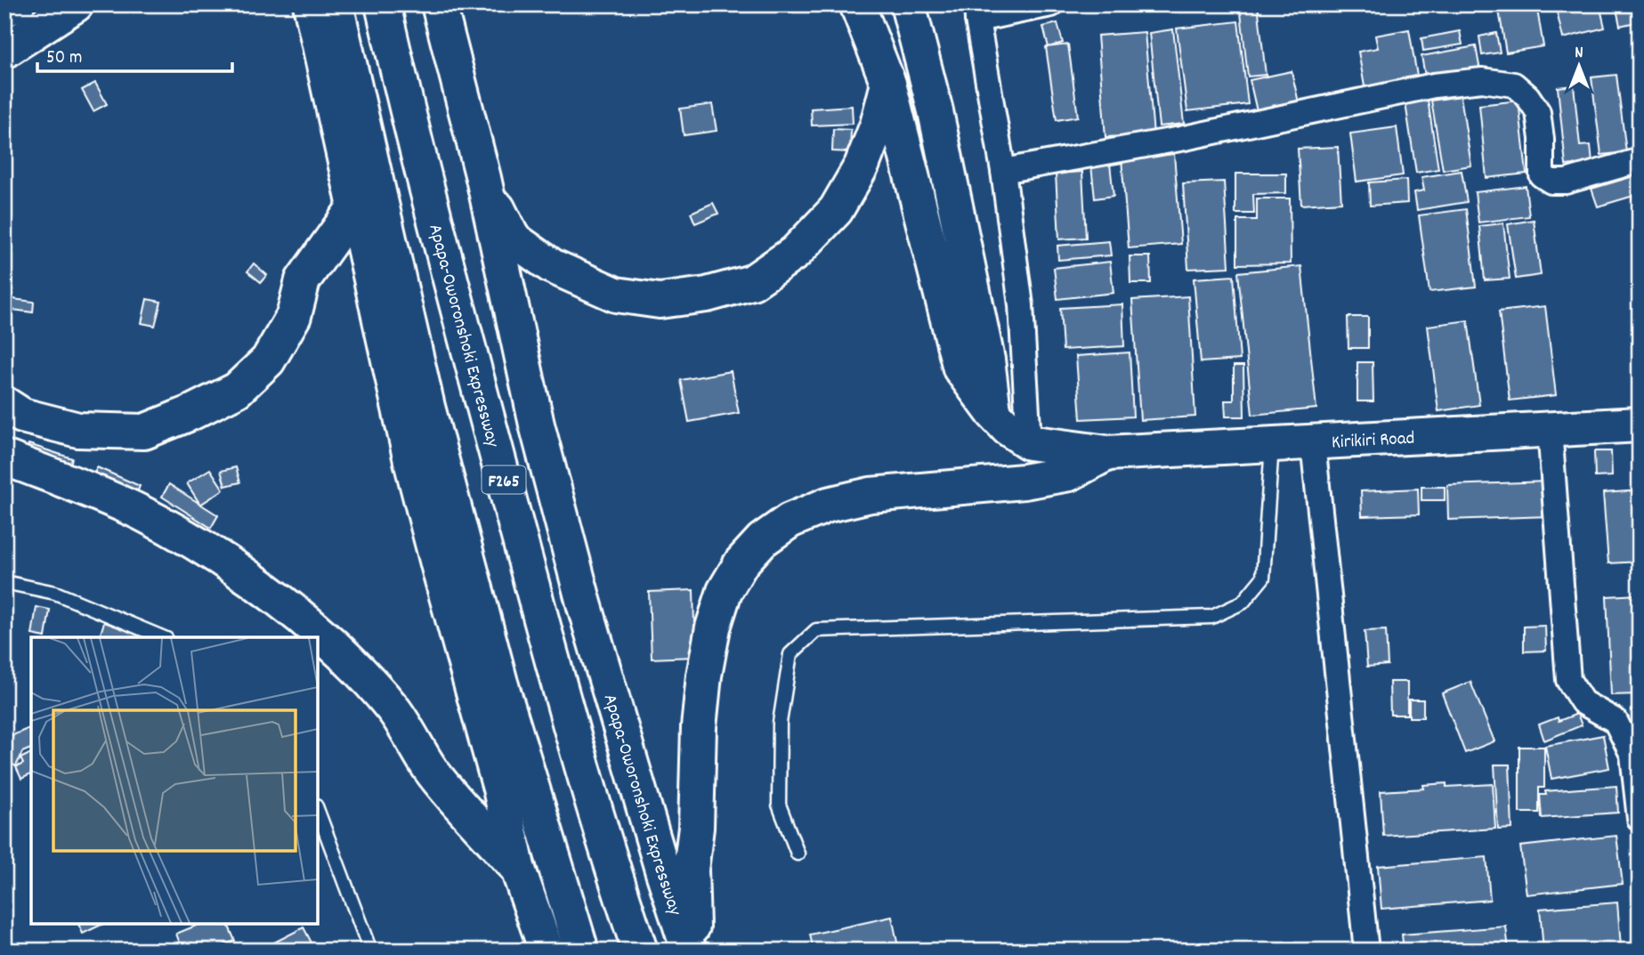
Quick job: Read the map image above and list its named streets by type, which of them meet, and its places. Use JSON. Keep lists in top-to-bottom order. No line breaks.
{"streets":{"main road":["Apapa-Oworonshoki Expressway","Kirikiri Road","F265"]},"scale_bar":"50 m","north":"top"}
